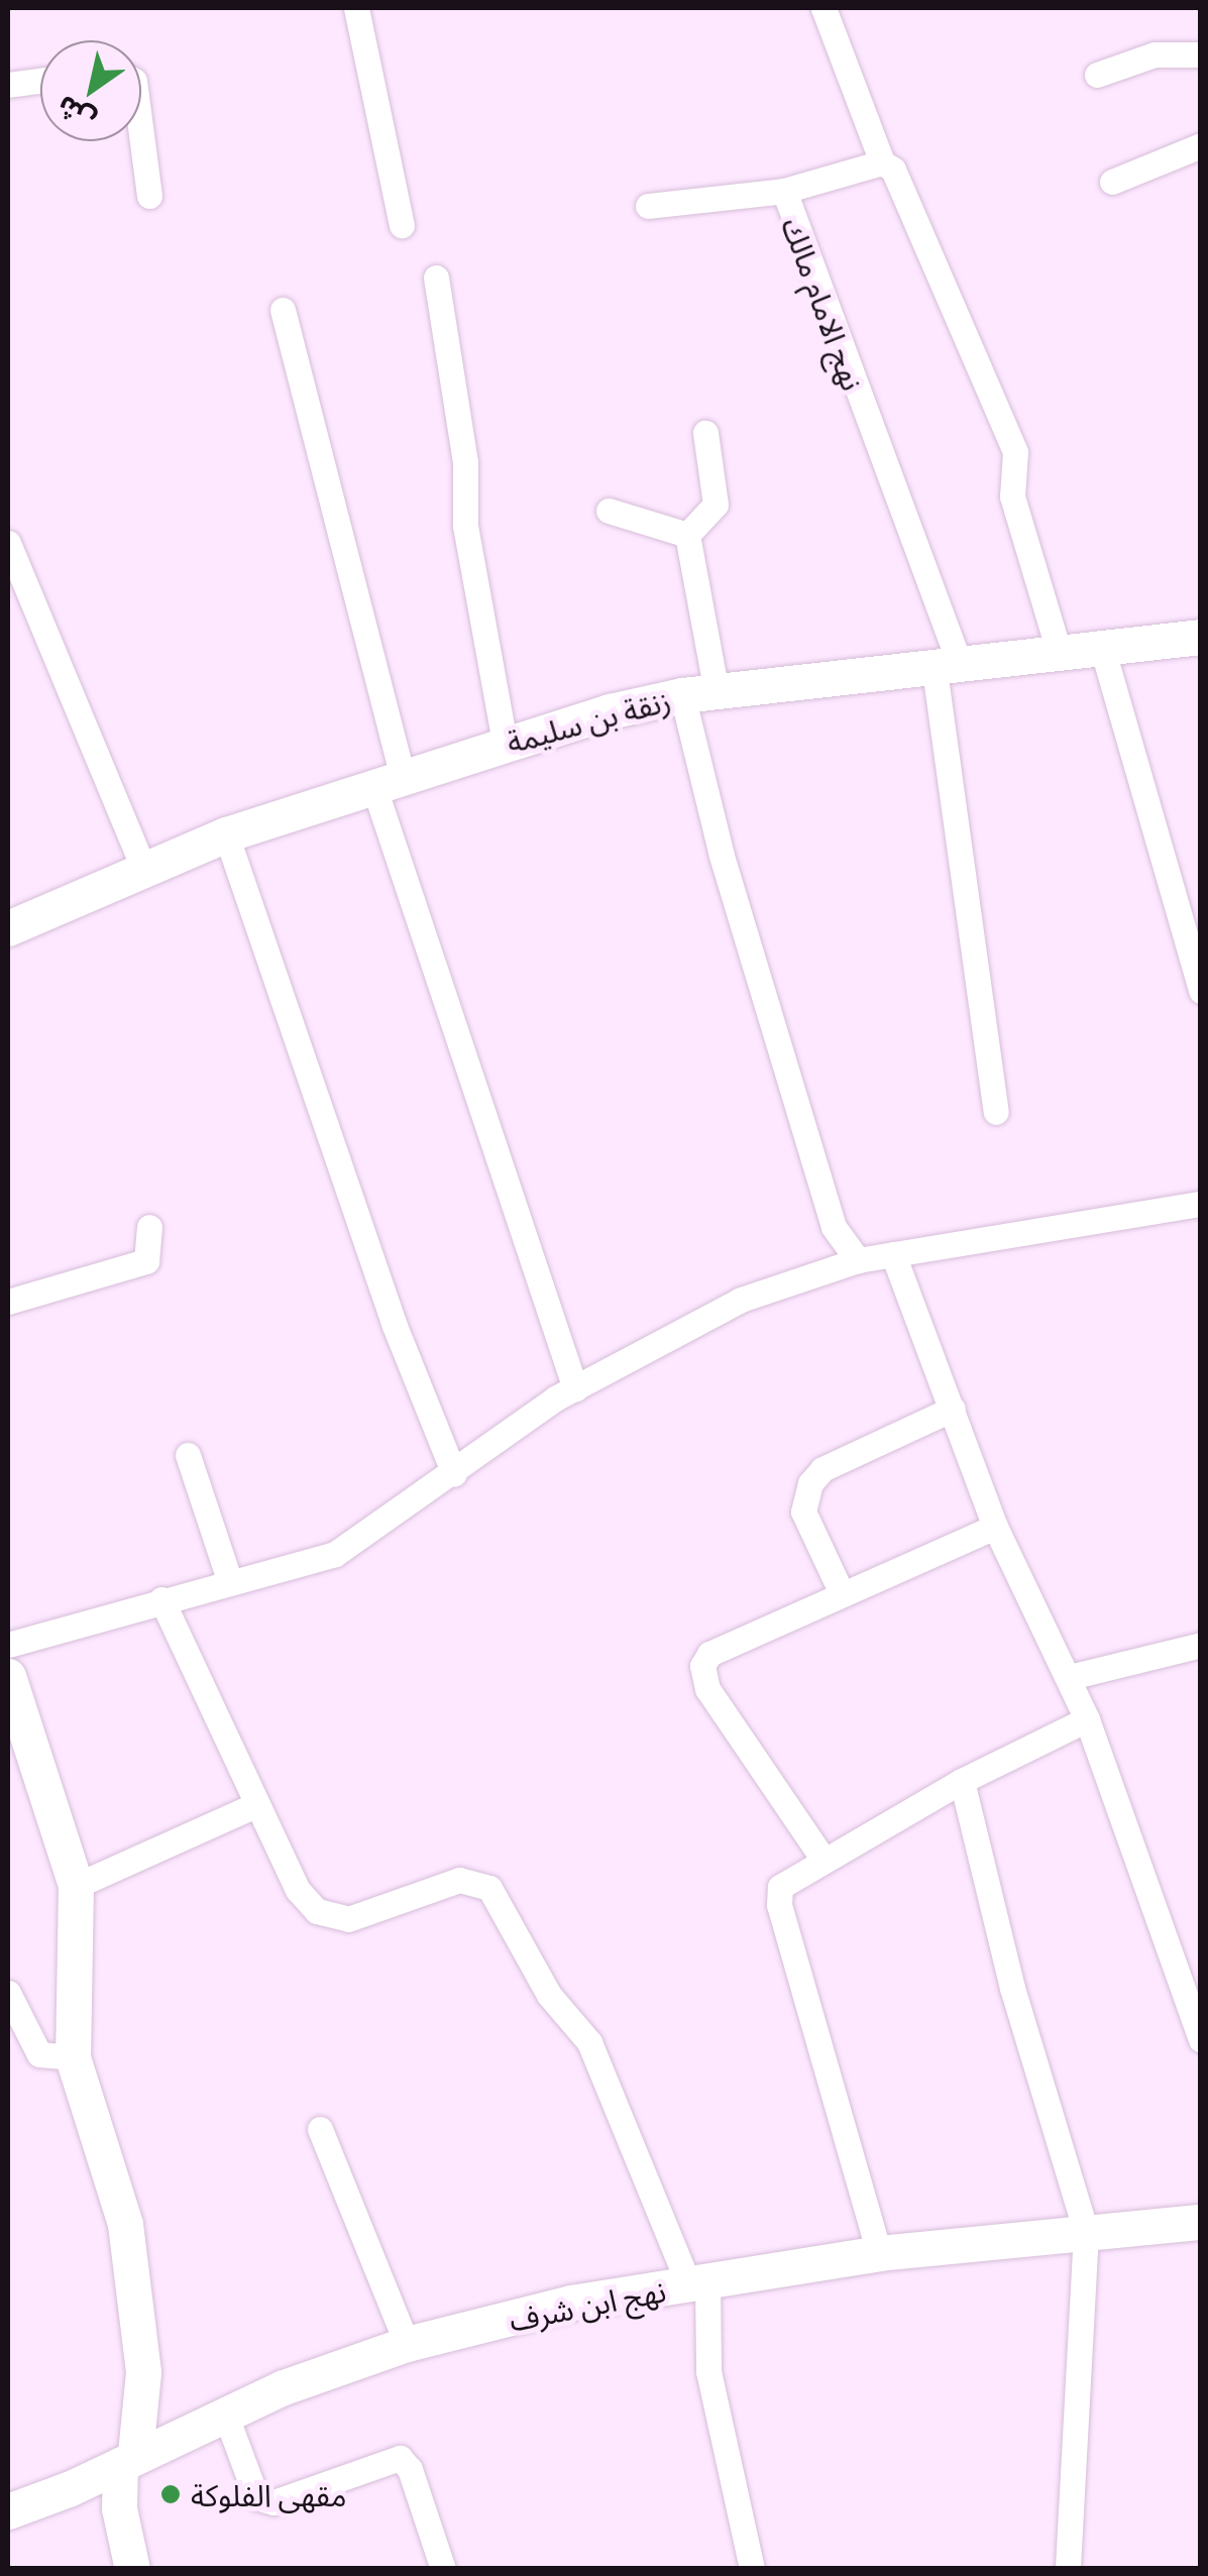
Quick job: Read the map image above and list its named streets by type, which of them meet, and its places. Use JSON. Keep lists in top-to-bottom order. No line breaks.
{"streets":{"street":["نهج الامام مالك","زنقة بن سليمة","نهج ابن شرف"]},"crossings":[["نهج الامام مالك","زنقة بن سليمة"]],"places":["مقهى الفلوكة"],"north":"bottom left"}
